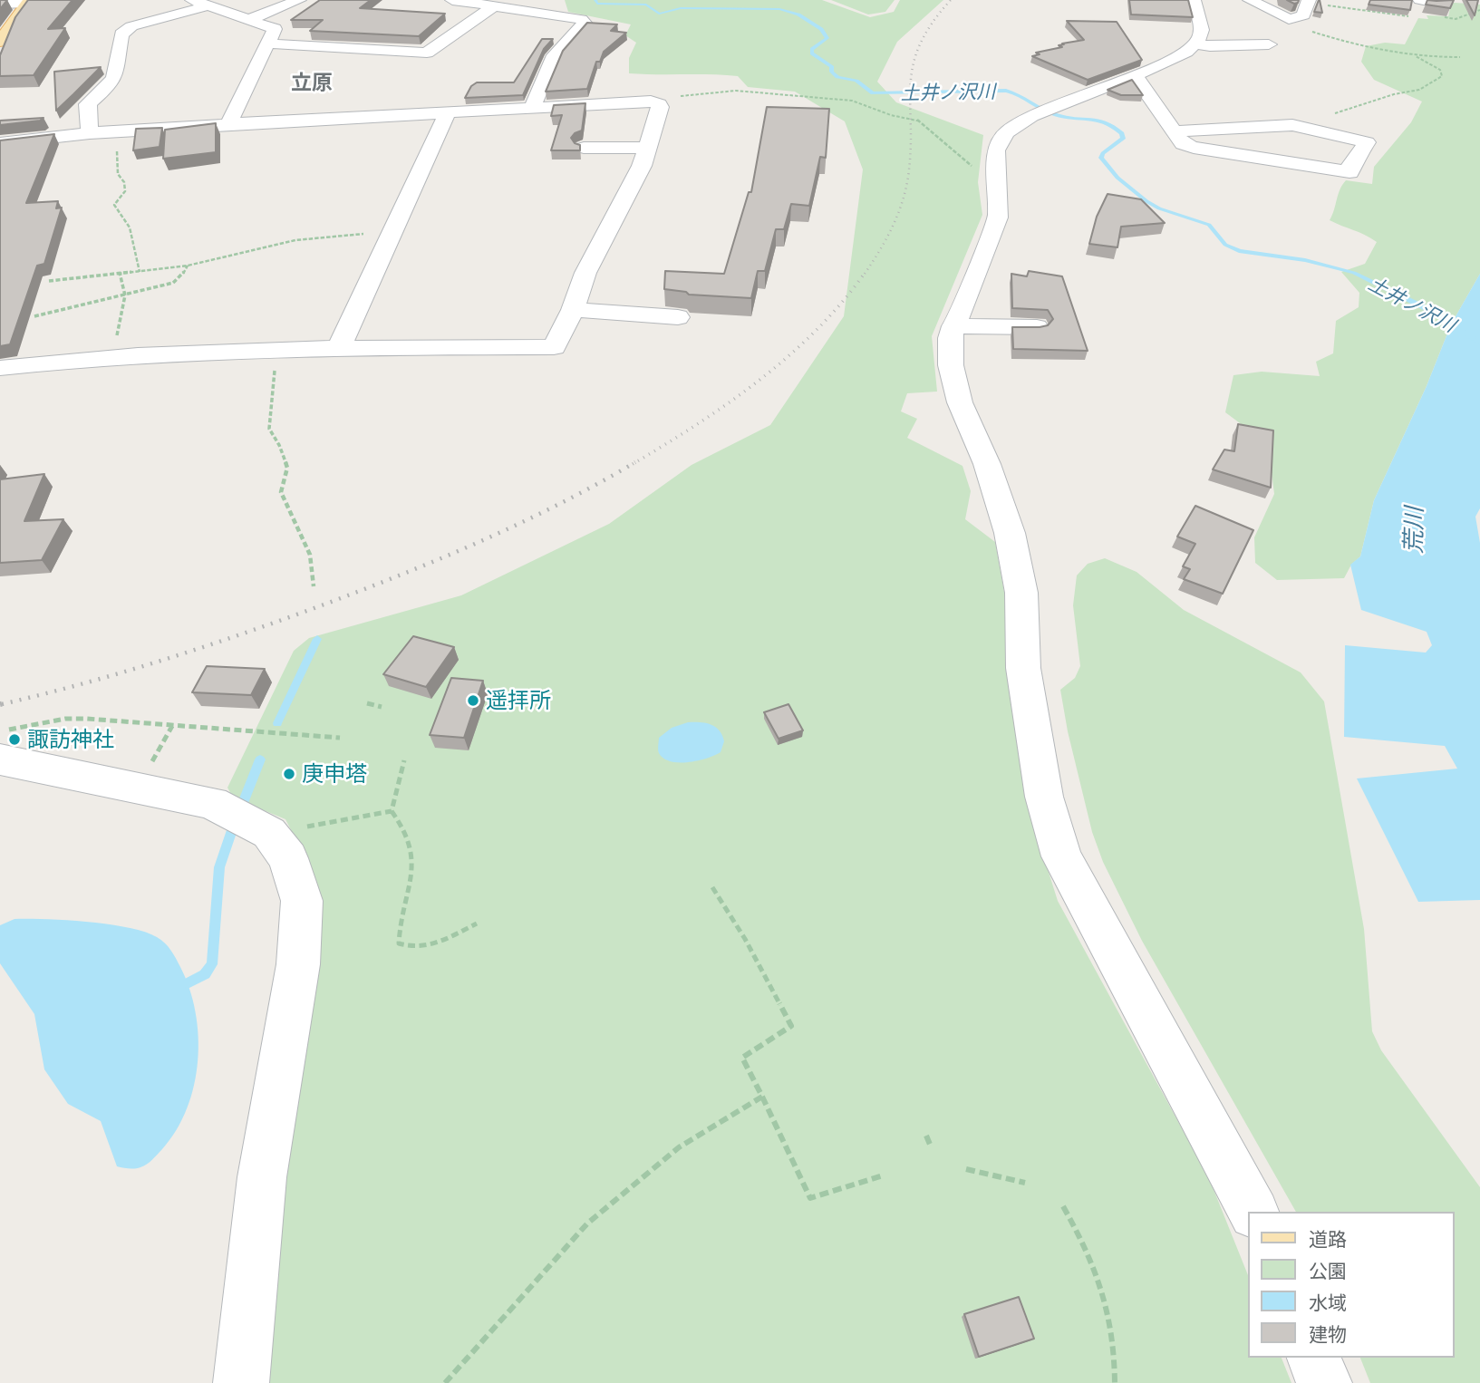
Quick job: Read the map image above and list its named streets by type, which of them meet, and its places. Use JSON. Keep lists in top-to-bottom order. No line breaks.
{"districts":["立原"],"water":["土井ノ沢川","荒川"],"places":["遥拝所","諏訪神社","庚申塔"],"legend":["道路","公園","水域","建物"]}
